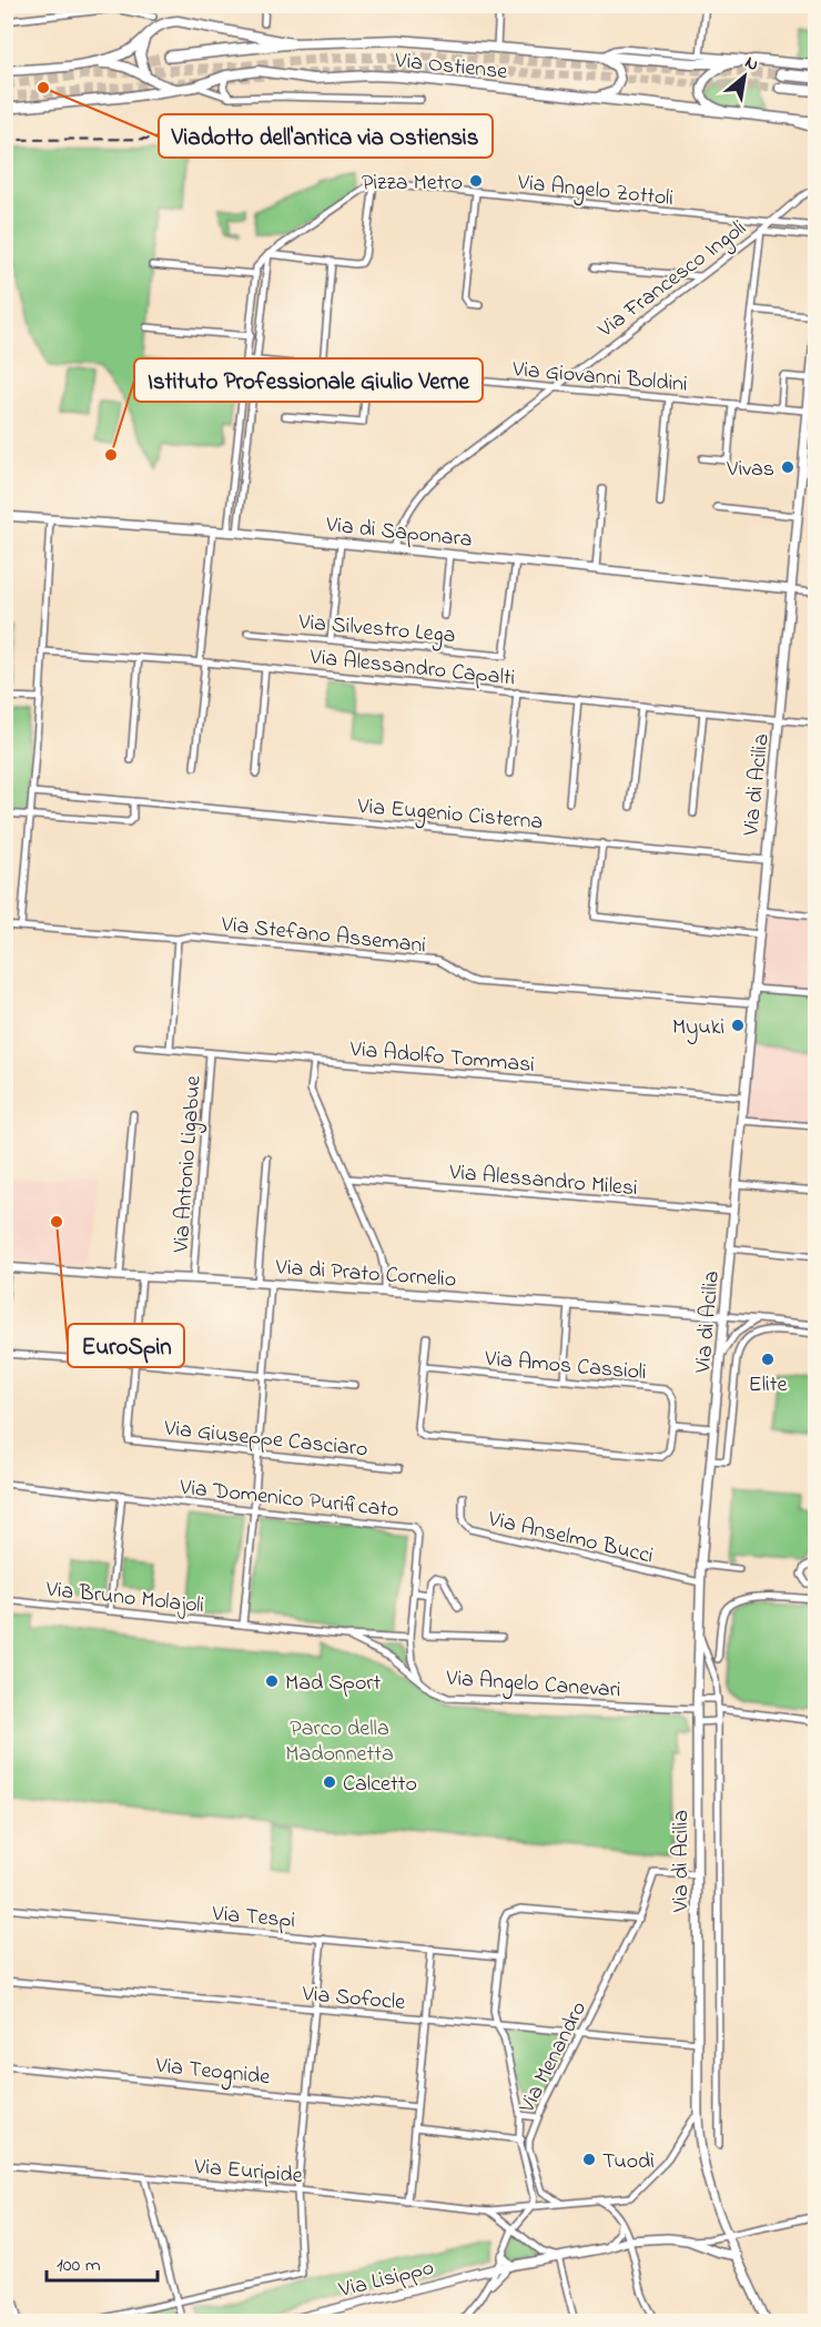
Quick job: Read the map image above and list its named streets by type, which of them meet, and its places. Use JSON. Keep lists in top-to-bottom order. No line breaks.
{"streets":{"main road":["Via Ostiense"],"street":["Via Angelo Zottoli","Via Francesco Ingoli","Via Giovanni Boldini","Via di Saponara","Via Silvestro Lega","Via Alessandro Capalti","Via di Acilia","Via Eugenio Cisterna","Via Stefano Assemani","Via Adolfo Tommasi","Via Antonio Ligabue","Via Alessandro Milesi","Via di Prato Cornelio","Via Amos Cassioli","Via Giuseppe Casciaro","Via Domenico Purificato","Via Anselmo Bucci","Via Bruno Molajoli","Via Angelo Canevari","Via Tespi","Via Sofocle","Via Menandro","Via Teognide","Via Euripide","Via Lisippo"]},"crossings":[["Via Angelo Zottoli","Via Francesco Ingoli"],["Via Francesco Ingoli","Via Giovanni Boldini"],["Via Francesco Ingoli","Via di Saponara"],["Via Giovanni Boldini","Via di Acilia"],["Via di Saponara","Via Silvestro Lega"],["Via di Saponara","Via di Acilia"],["Via Alessandro Capalti","Via di Acilia"],["Via di Acilia","Via Eugenio Cisterna"],["Via di Acilia","Via Stefano Assemani"],["Via di Acilia","Via Adolfo Tommasi"],["Via di Acilia","Via Alessandro Milesi"],["Via di Acilia","Via di Prato Cornelio"],["Via di Acilia","Via Anselmo Bucci"],["Via di Acilia","Via Angelo Canevari"],["Via di Acilia","Via Sofocle"],["Via di Acilia","Via Menandro"],["Via di Acilia","Via Euripide"],["Via di Acilia","Via Lisippo"],["Via Adolfo Tommasi","Via Antonio Ligabue"],["Via Antonio Ligabue","Via di Prato Cornelio"],["Via Domenico Purificato","Via Angelo Canevari"],["Via Bruno Molajoli","Via Angelo Canevari"],["Via Sofocle","Via Menandro"],["Via Sofocle","Via Euripide"],["Via Menandro","Via Euripide"]],"parks":["Parco della Madonnetta"],"places":["Viadotto dell'antica via Ostiensis","Pizza Metro","Istituto Professionale Giulio Verne","Vivas","Myuki","EuroSpin","Elite","Mad Sport","Calcetto","Tuodì"],"scale_bar":"100 m","north":"top right"}
